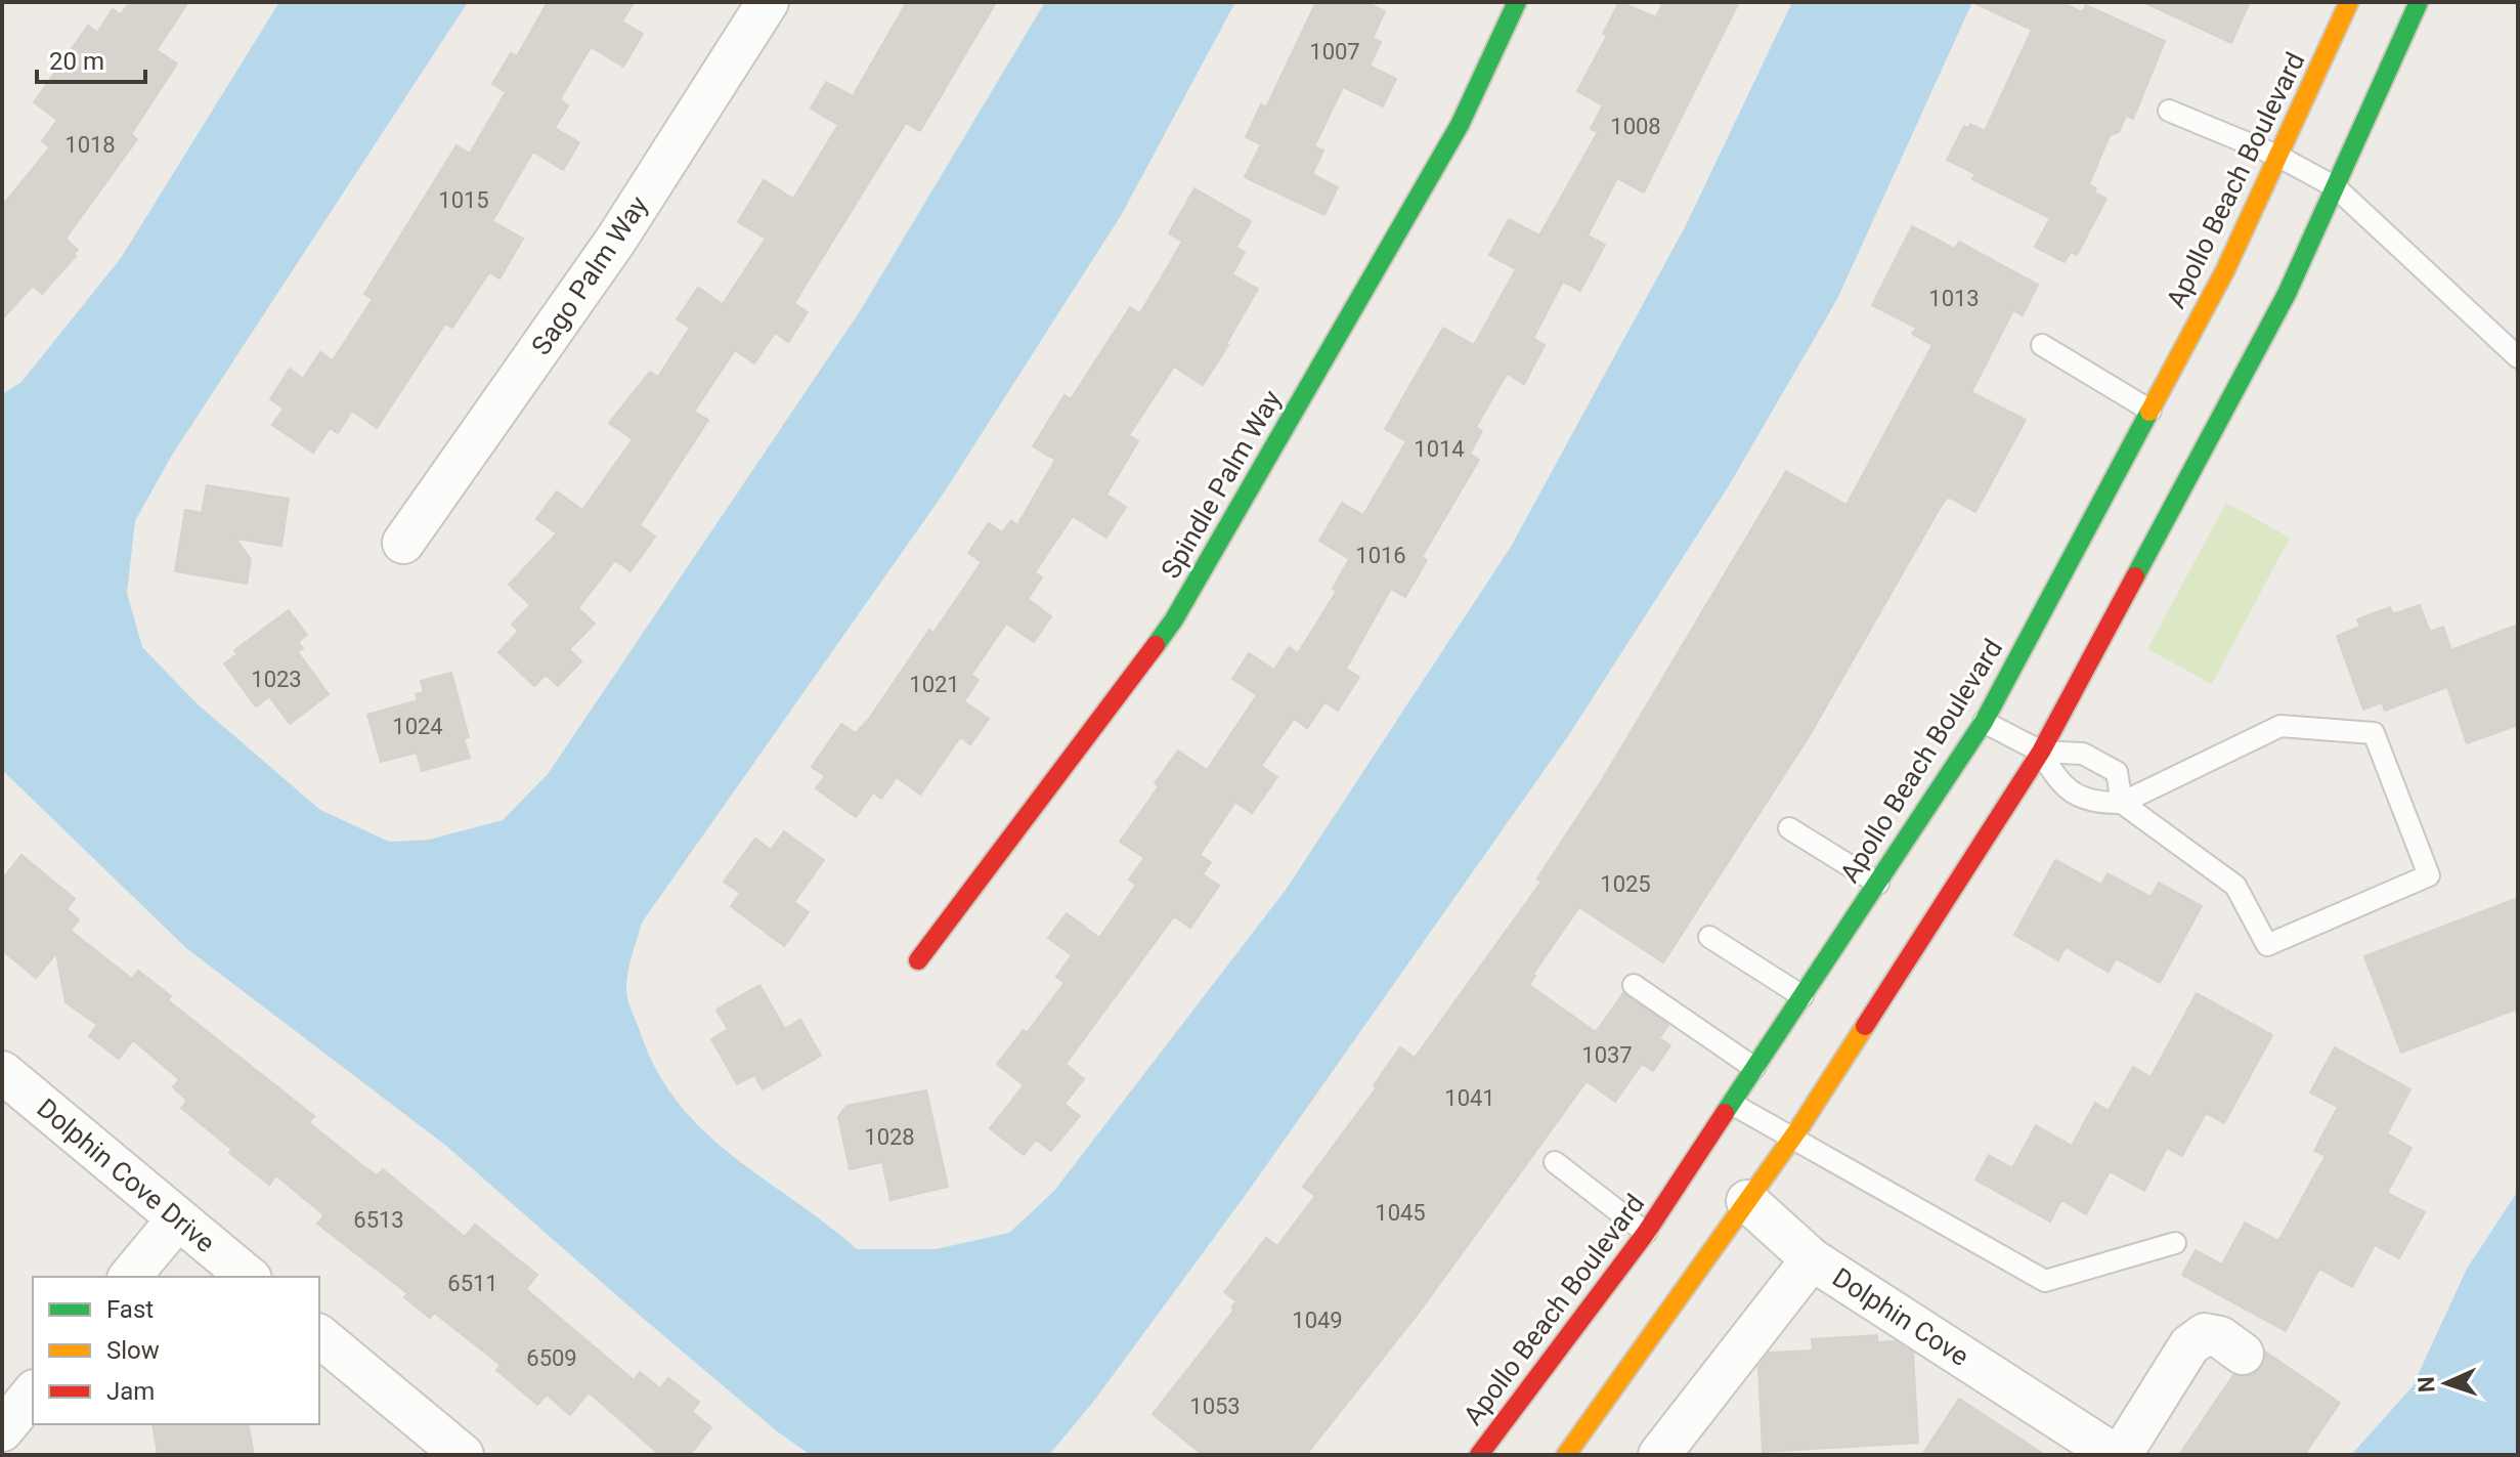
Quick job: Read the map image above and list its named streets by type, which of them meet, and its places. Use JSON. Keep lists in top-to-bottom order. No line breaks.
{"streets":{"main road":["Apollo Beach Boulevard","Spindle Palm Way"],"street":["Sago Palm Way","Dolphin Cove Drive","Dolphin Cove"]},"house_numbers":["1007","1008","1018","1015","1013","1014","1016","1023","1021","1024","1025","1037","1041","1028","1045","6513","6511","1049","6509","1053"],"legend":["Fast","Slow","Jam"],"scale_bar":"20 m","north":"left"}
